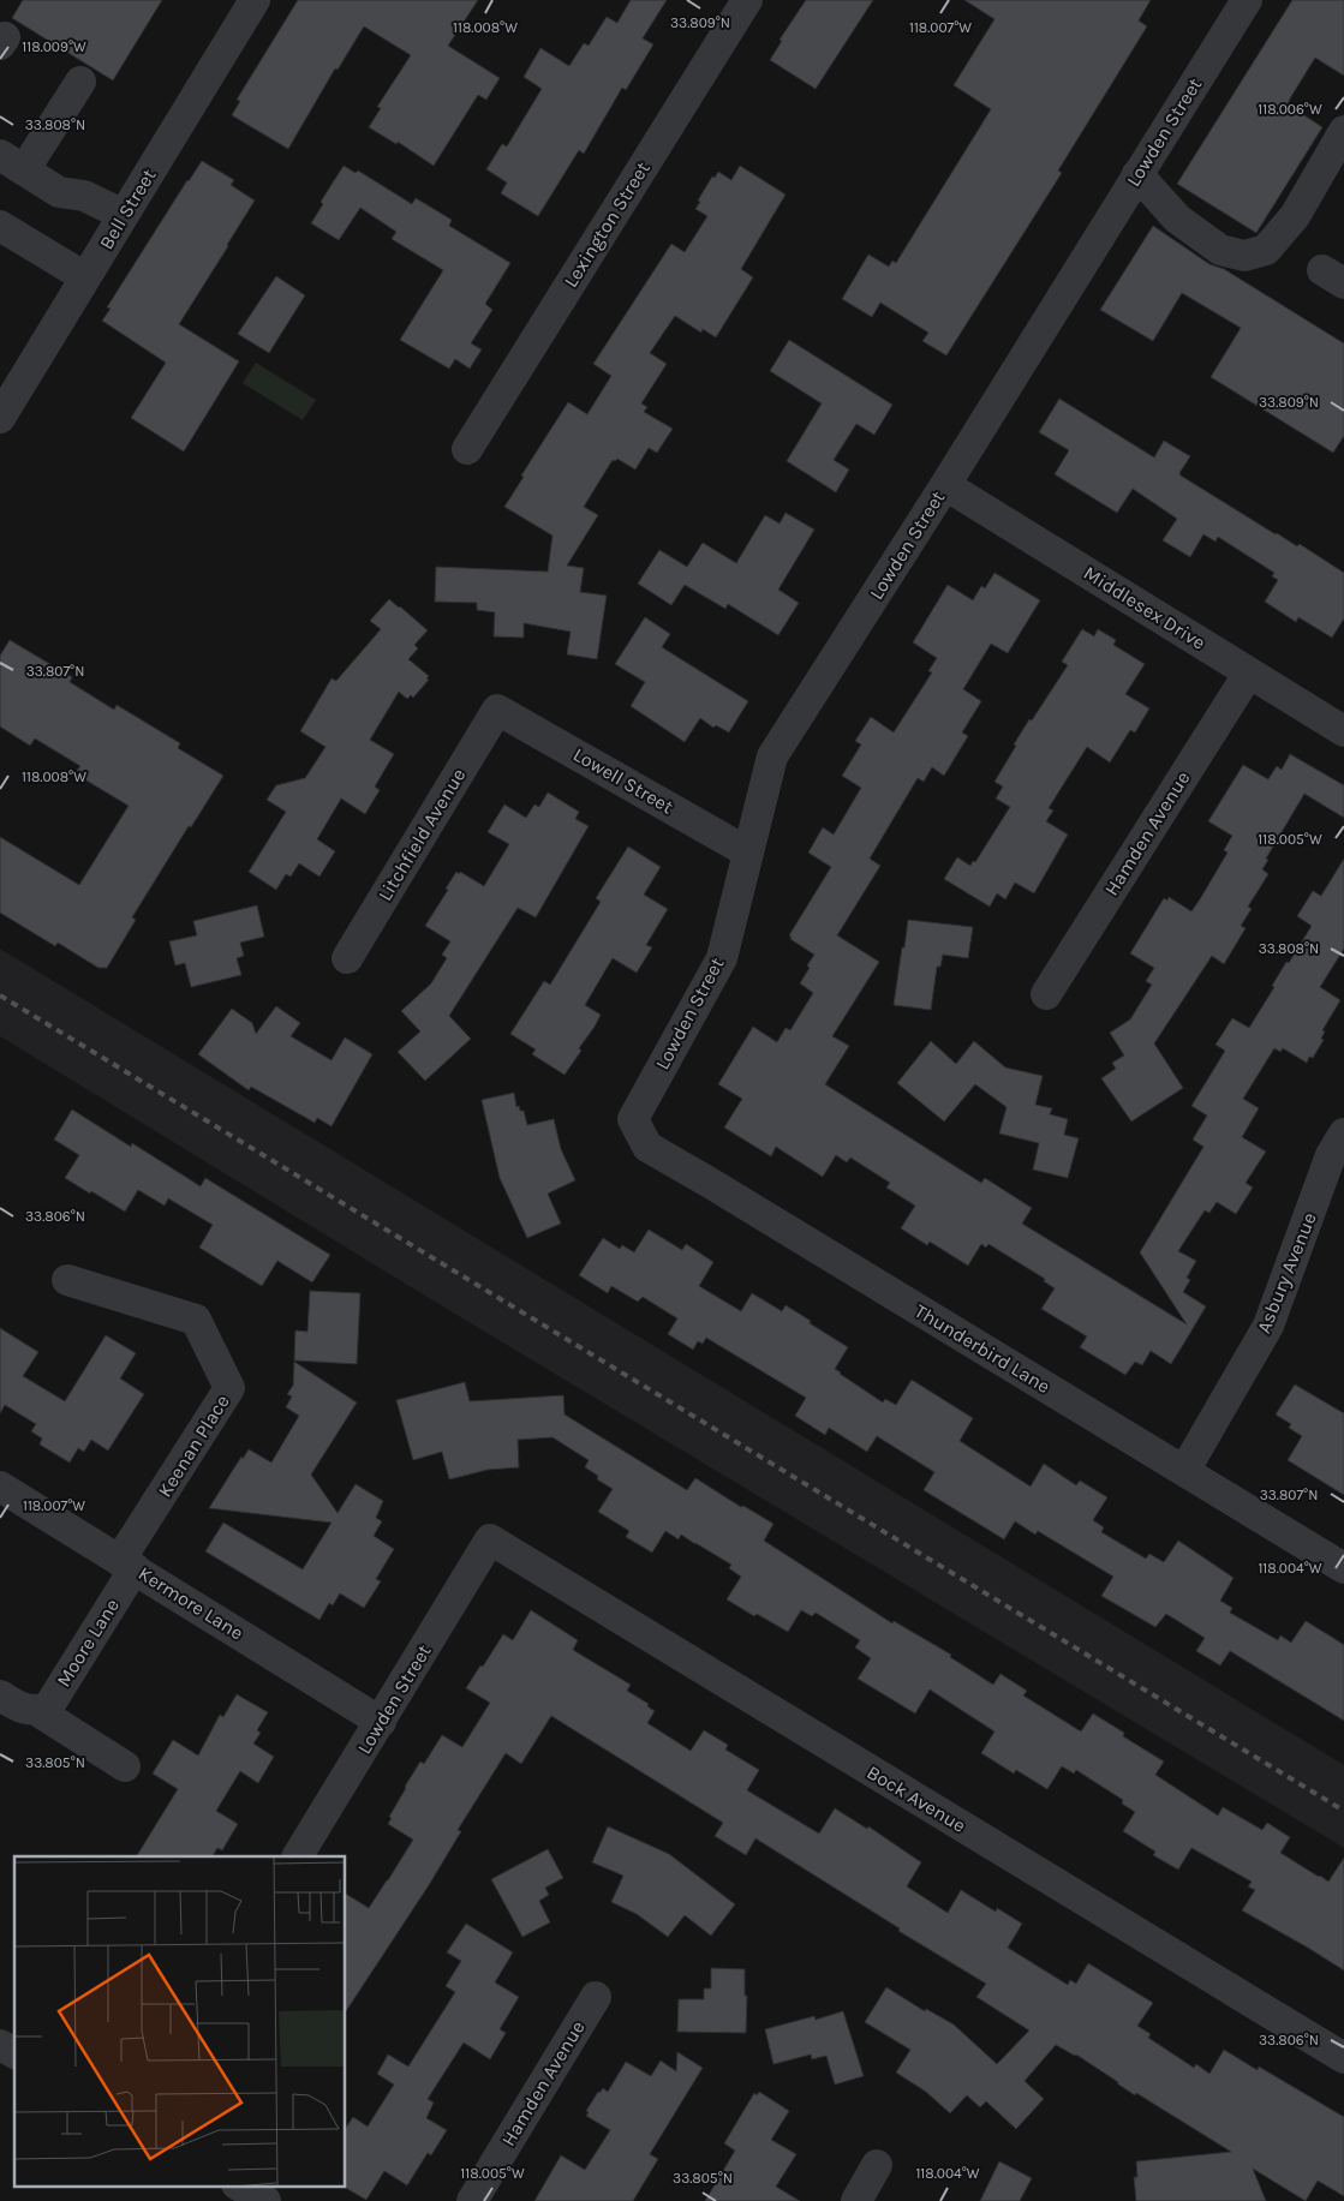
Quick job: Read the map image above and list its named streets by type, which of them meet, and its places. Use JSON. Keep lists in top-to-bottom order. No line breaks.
{"streets":{"street":["Lowden Street","Bell Street","Lexington Street","Middlesex Drive","Lowell Street","Hamden Avenue","Litchfield Avenue","Asbury Avenue","Thunderbird Lane","Keenan Place","Kermore Lane","Moore Lane","Bock Avenue"]},"crossings":[["Lowden Street","Middlesex Drive"],["Lowden Street","Lowell Street"],["Lowden Street","Thunderbird Lane"],["Lowden Street","Kermore Lane"],["Lowden Street","Bock Avenue"],["Middlesex Drive","Hamden Avenue"],["Lowell Street","Litchfield Avenue"],["Asbury Avenue","Thunderbird Lane"],["Keenan Place","Kermore Lane"],["Keenan Place","Moore Lane"],["Kermore Lane","Moore Lane"]],"coordinates":["33.809°N","118.008°W","118.007°W","118.009°W","118.006°W","33.808°N","33.807°N","118.005°W","33.806°N","118.004°W","33.805°N"]}
